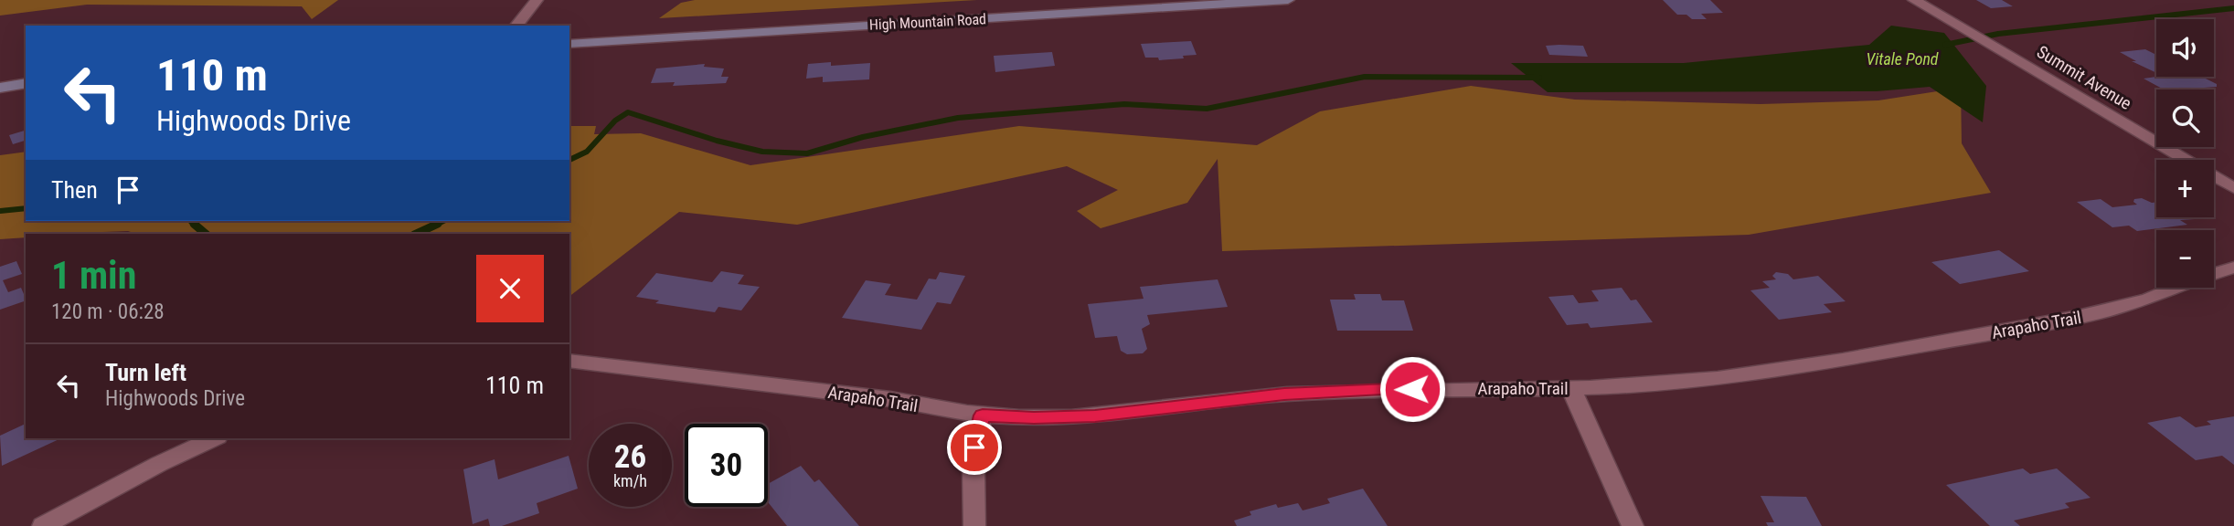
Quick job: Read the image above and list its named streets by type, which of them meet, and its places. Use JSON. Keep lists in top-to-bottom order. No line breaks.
{"streets":{"main road":["High Mountain Road"],"street":["Summit Avenue","Arapaho Trail"]},"water":["Vitale Pond"],"page":{"map_buttons":["+","−"],"turn":["110 m","Highwoods Drive"],"then":"Then","heading":["1 min","120 m · 06:28"],"list":[{"name":"Turn left","note":"Highwoods Drive","value":"110 m"}],"speed":"26 km/h","limit":"30"}}
